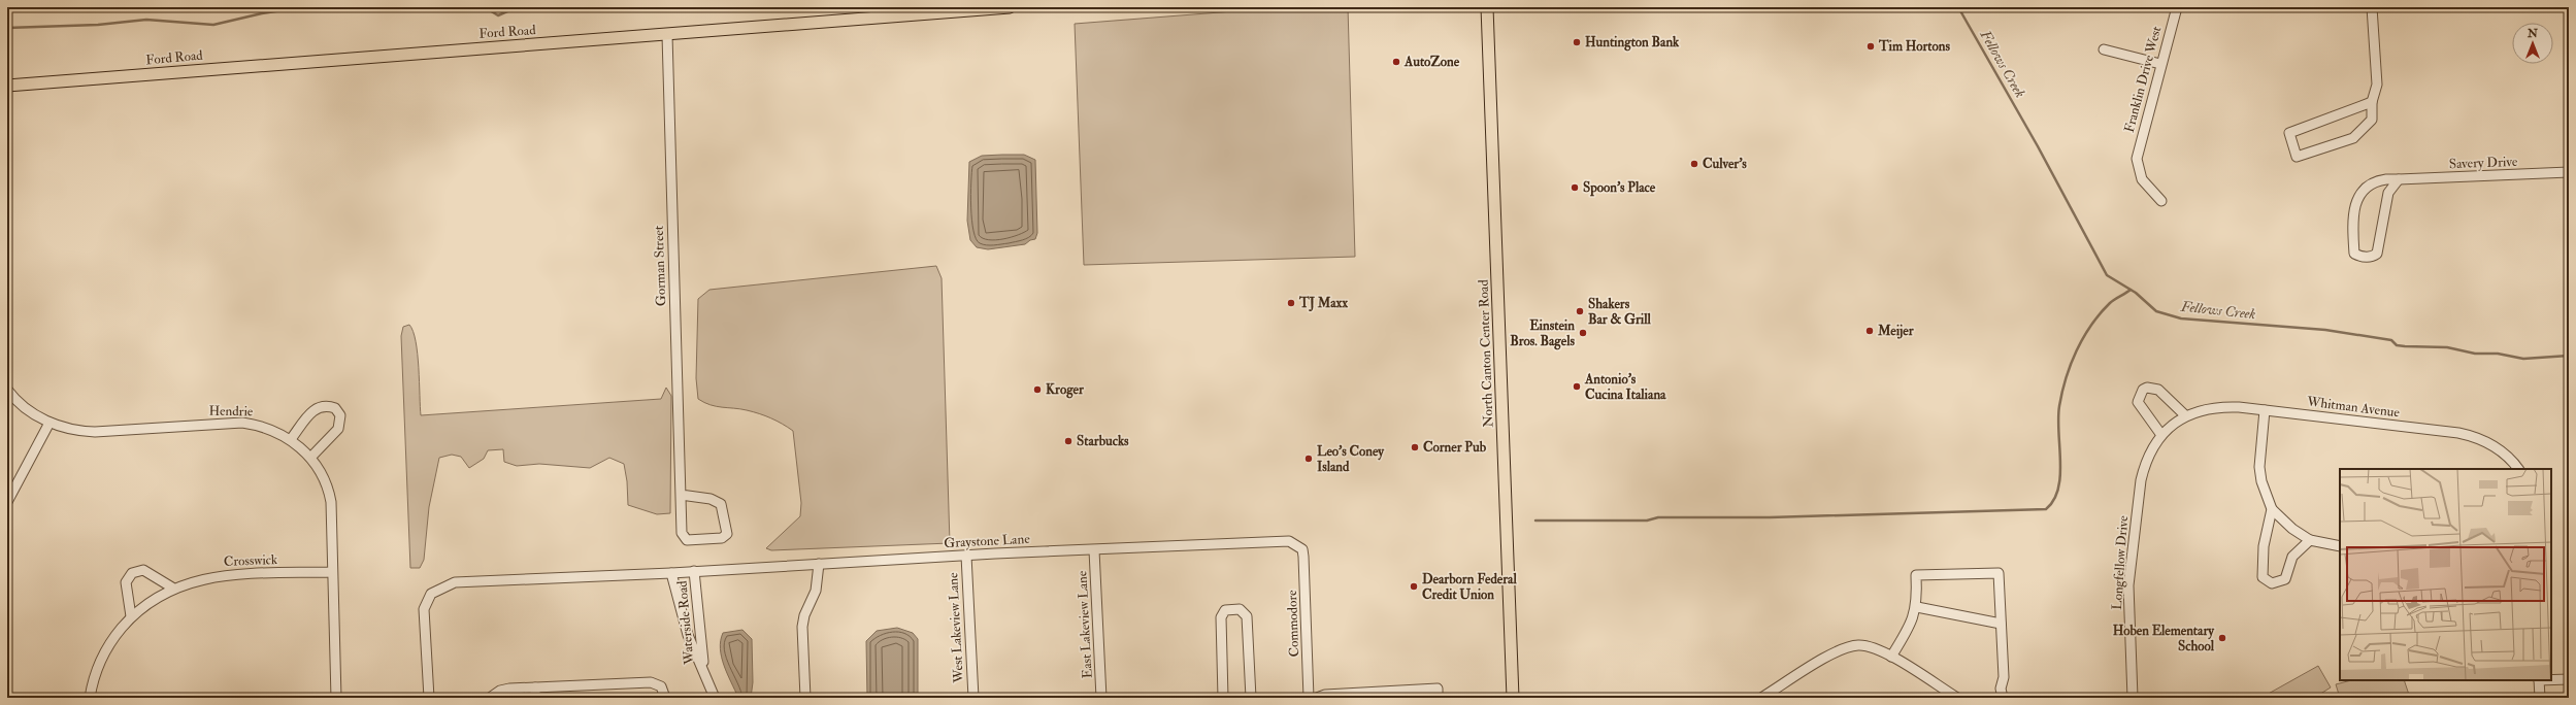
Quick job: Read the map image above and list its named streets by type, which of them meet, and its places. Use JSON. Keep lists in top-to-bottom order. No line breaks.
{"streets":{"main road":["Ford Road","North Canton Center Road"],"street":["Franklin Drive West","Savery Drive","Gorman Street","Whitman Avenue","Hendrie","Graystone Lane","Crosswick","Longfellow Drive","Waterside Road","Commodore","East Lakeview Lane","West Lakeview Lane"]},"crossings":[["Ford Road","Gorman Street"],["Whitman Avenue","Longfellow Drive"],["Hendrie","Crosswick"],["Graystone Lane","Waterside Road"],["Graystone Lane","Commodore"],["Graystone Lane","East Lakeview Lane"],["Graystone Lane","West Lakeview Lane"]],"water":["Fellows Creek"],"places":["Huntington Bank","Tim Hortons","AutoZone","Culver's","Spoon's Place","TJ Maxx","Shakers Bar & Grill","Meijer","Einstein Bros. Bagels","Antonio's Cucina Italiana","Kroger","Starbucks","Corner Pub","Leo's Coney Island","Dearborn Federal Credit Union","Hoben Elementary School"],"north":"top"}
